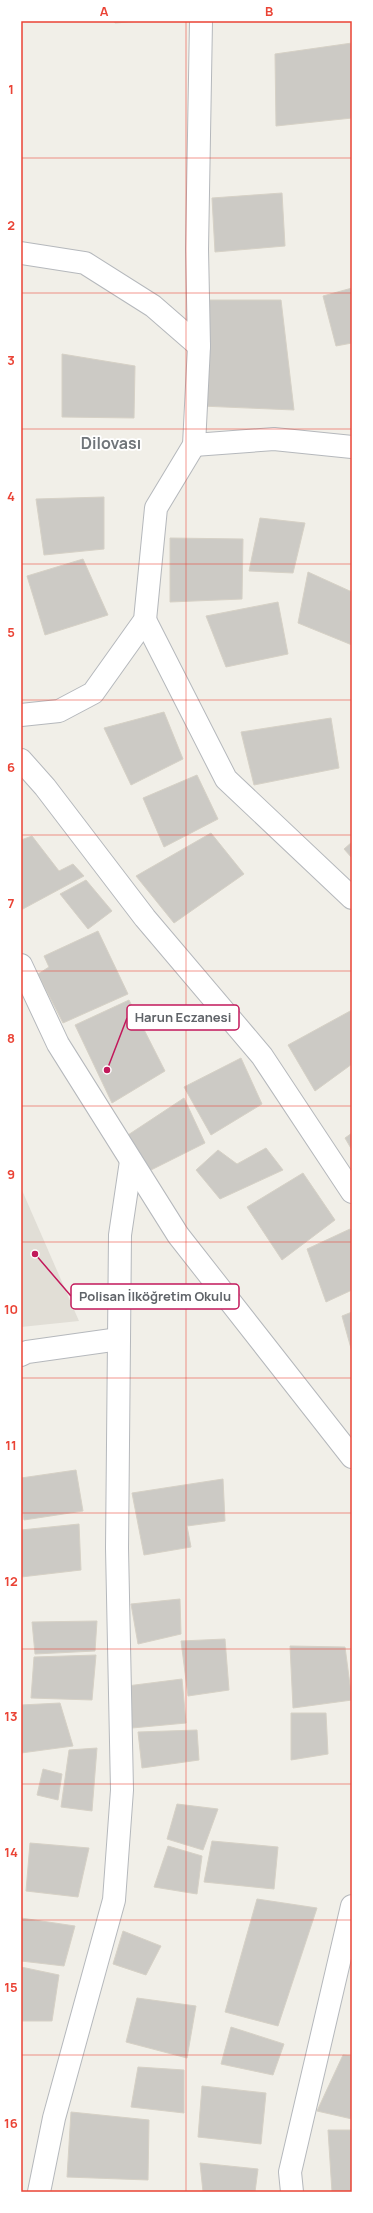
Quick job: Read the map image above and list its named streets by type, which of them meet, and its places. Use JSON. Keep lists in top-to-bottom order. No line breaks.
{"districts":["Dilovası"],"places":["Harun Eczanesi","Polisan İlköğretim Okulu"],"grid":{"columns":["A","B"],"rows":["1","2","3","4","5","6","7","8","9","10","11","12","13","14","15","16"]}}
